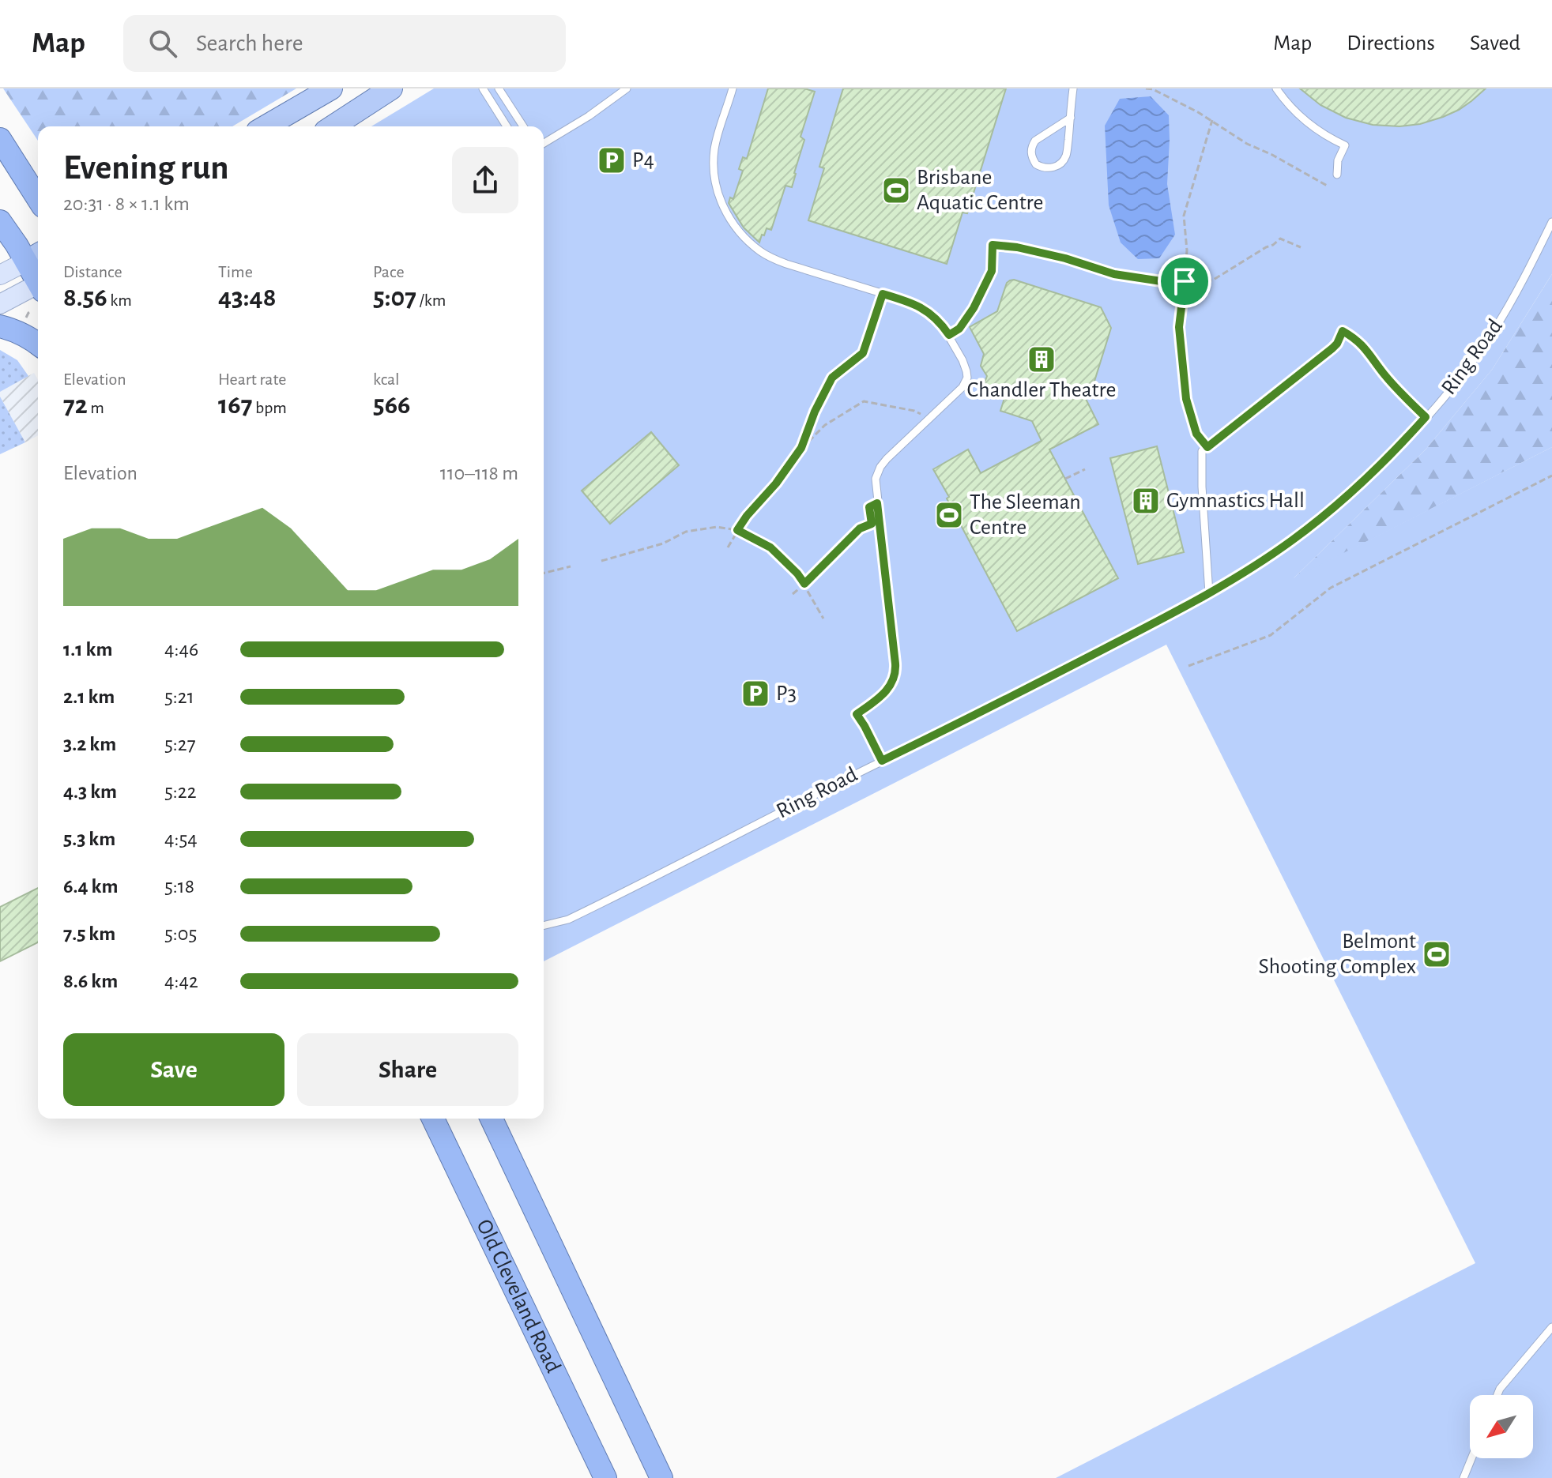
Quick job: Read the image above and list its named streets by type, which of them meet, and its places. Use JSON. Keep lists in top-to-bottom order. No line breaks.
{"streets":{"highway":["Old Cleveland Road"],"lane":["Ring Road"]},"places":{"parking":["P4","P3"],"sports":["Brisbane Aquatic Centre","The Sleeman Centre","Belmont Shooting Complex"],"building":["Chandler Theatre","Gymnastics Hall"]},"north":"bottom left","page":{"header":"Map","search":"Search here","nav":["Map","Directions","Saved"],"heading":["Evening run","20:31 · 8 × 1.1 km"],"stats":[["Distance","8.56 km"],["Time","43:48"],["Pace","5:07 /km"],["Elevation","72 m"],["Heart rate","167 bpm"],["kcal","566"]],"chart":["Elevation","110–118 m"],"list":[{"name":"1.1 km","note":"4:46"},{"name":"2.1 km","note":"5:21"},{"name":"3.2 km","note":"5:27"},{"name":"4.3 km","note":"5:22"},{"name":"5.3 km","note":"4:54"},{"name":"6.4 km","note":"5:18"},{"name":"7.5 km","note":"5:05"},{"name":"8.6 km","note":"4:42"}],"buttons":["Save","Share"]}}
